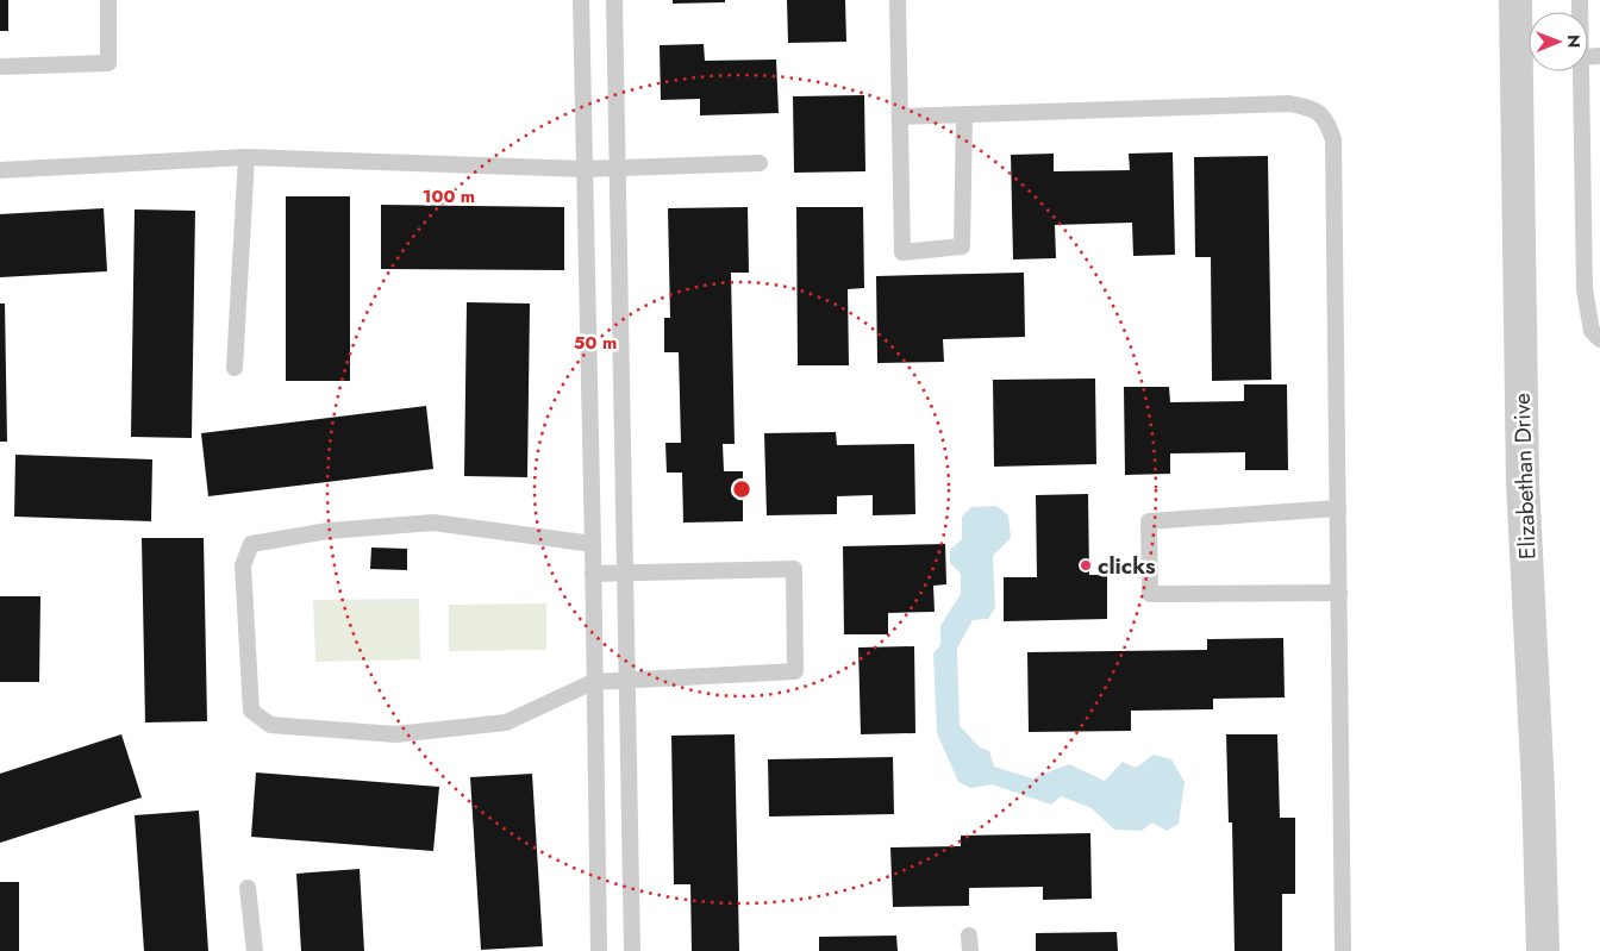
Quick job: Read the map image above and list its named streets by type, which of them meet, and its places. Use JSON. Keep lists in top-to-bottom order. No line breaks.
{"streets":{"street":["Elizabethan Drive"]},"places":["clicks"],"north":"right","rings":["100 m","50 m"]}
